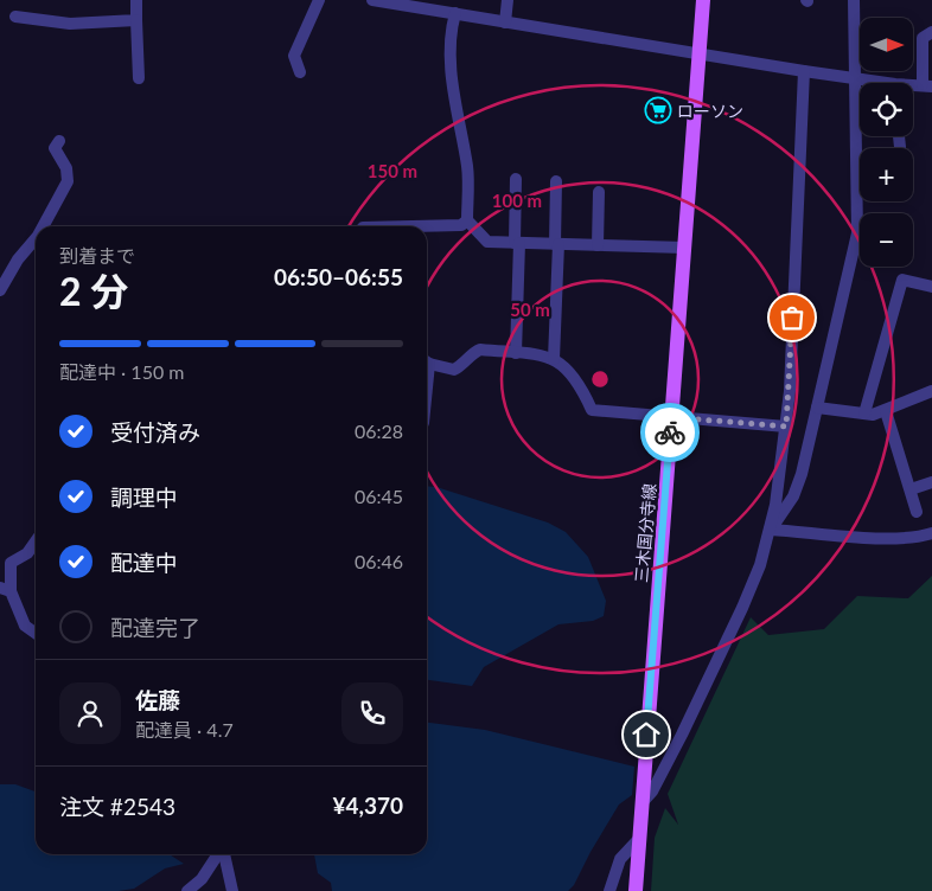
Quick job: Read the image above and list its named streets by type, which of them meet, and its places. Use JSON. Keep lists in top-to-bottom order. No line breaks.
{"streets":{"main road":["三木国分寺線"]},"places":{"supermarket":["ローソン"]},"north":"right","page":{"map_buttons":["+","−"],"heading":["2 分","到着まで","06:50–06:55"],"panel":["佐藤","配達員 · 4.7","注文 #2543","¥4,370"],"bar":"配達中 · 150 m","list":[["受付済み","06:28"],["調理中","06:45"],["配達中","06:46"],"配達完了"]},"rings":["150 m","100 m","50 m"]}
